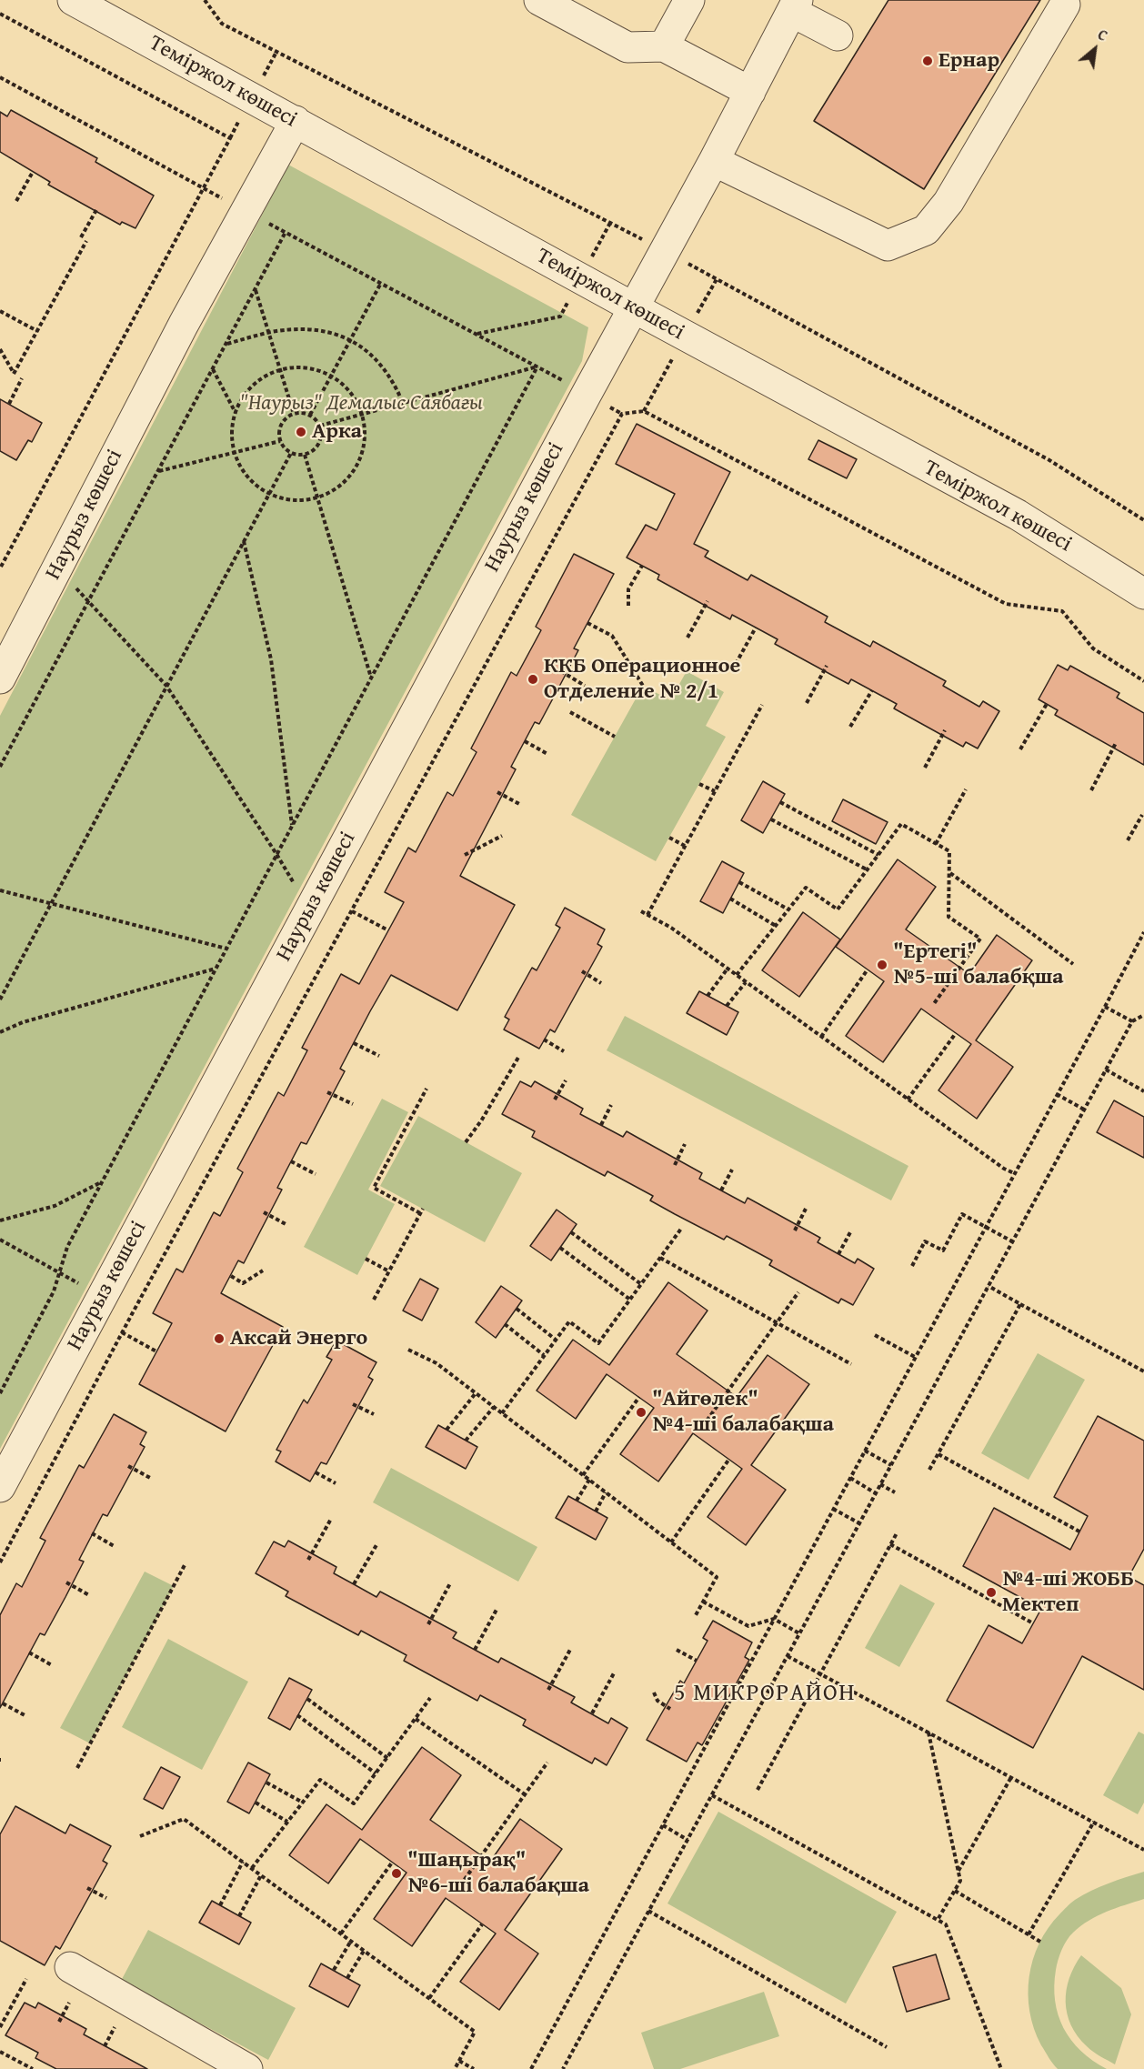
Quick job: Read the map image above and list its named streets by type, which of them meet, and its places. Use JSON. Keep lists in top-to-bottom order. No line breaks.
{"streets":{"street":["Теміржол көшесі","Наурыз көшесі"]},"crossings":[["Теміржол көшесі","Наурыз көшесі"]],"districts":["5 МИКРОРАЙОН"],"parks":["\"Наурыз\" Демалыс Саябағы"],"places":["Ернар","Арка","ККБ Операционное Отделение № 2/1","\"Ертегі\" №5-ші балабқша","Аксай Энерго","\"Айгөлек\" №4-ші балабақша","№4-ші ЖОББ Мектеп","\"Шаңырақ\" №6-ші балабақша"],"north":"top right"}
